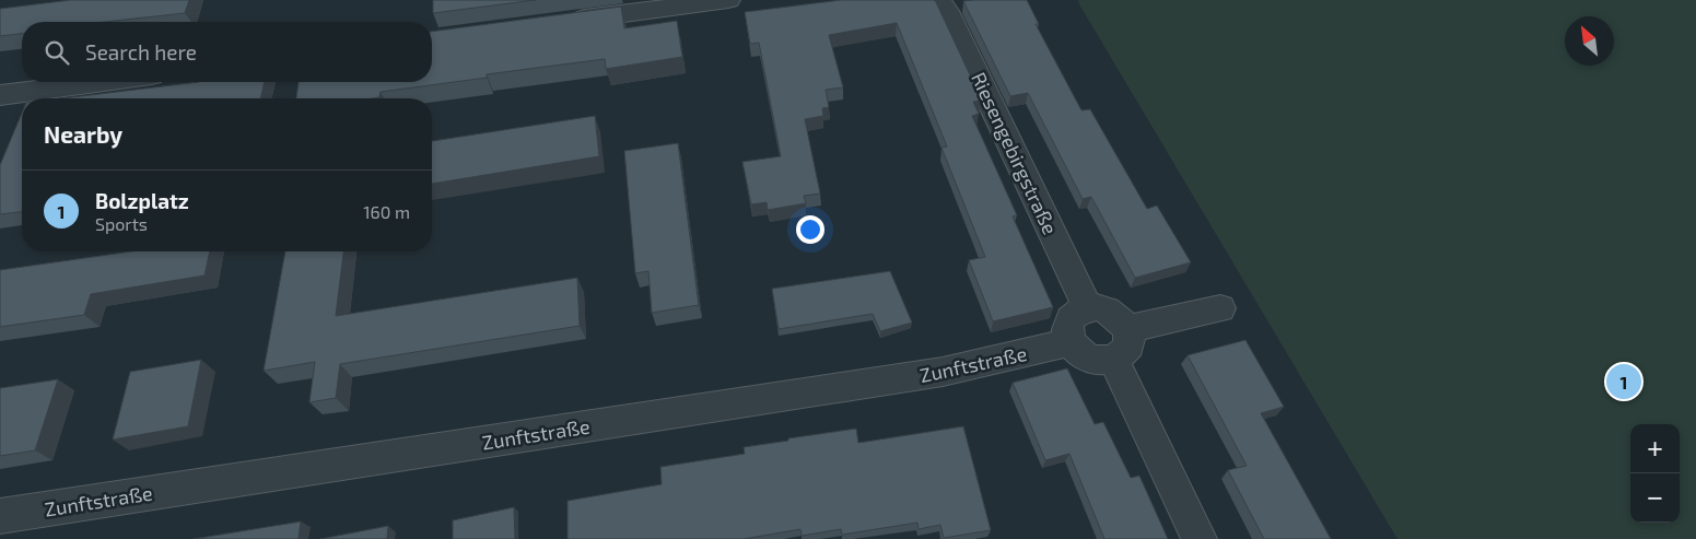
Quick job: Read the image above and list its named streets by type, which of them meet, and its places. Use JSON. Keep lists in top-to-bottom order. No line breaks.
{"streets":{"street":["Riesengebirgstraße","Zunftstraße"]},"crossings":[["Riesengebirgstraße","Zunftstraße"]],"north":"top left","page":{"search":"Search here","heading":"Nearby","list":[{"mark":"1","name":"Bolzplatz","note":"Sports","value":"160 m"}],"pins":"1","map_buttons":["+","−"]}}
